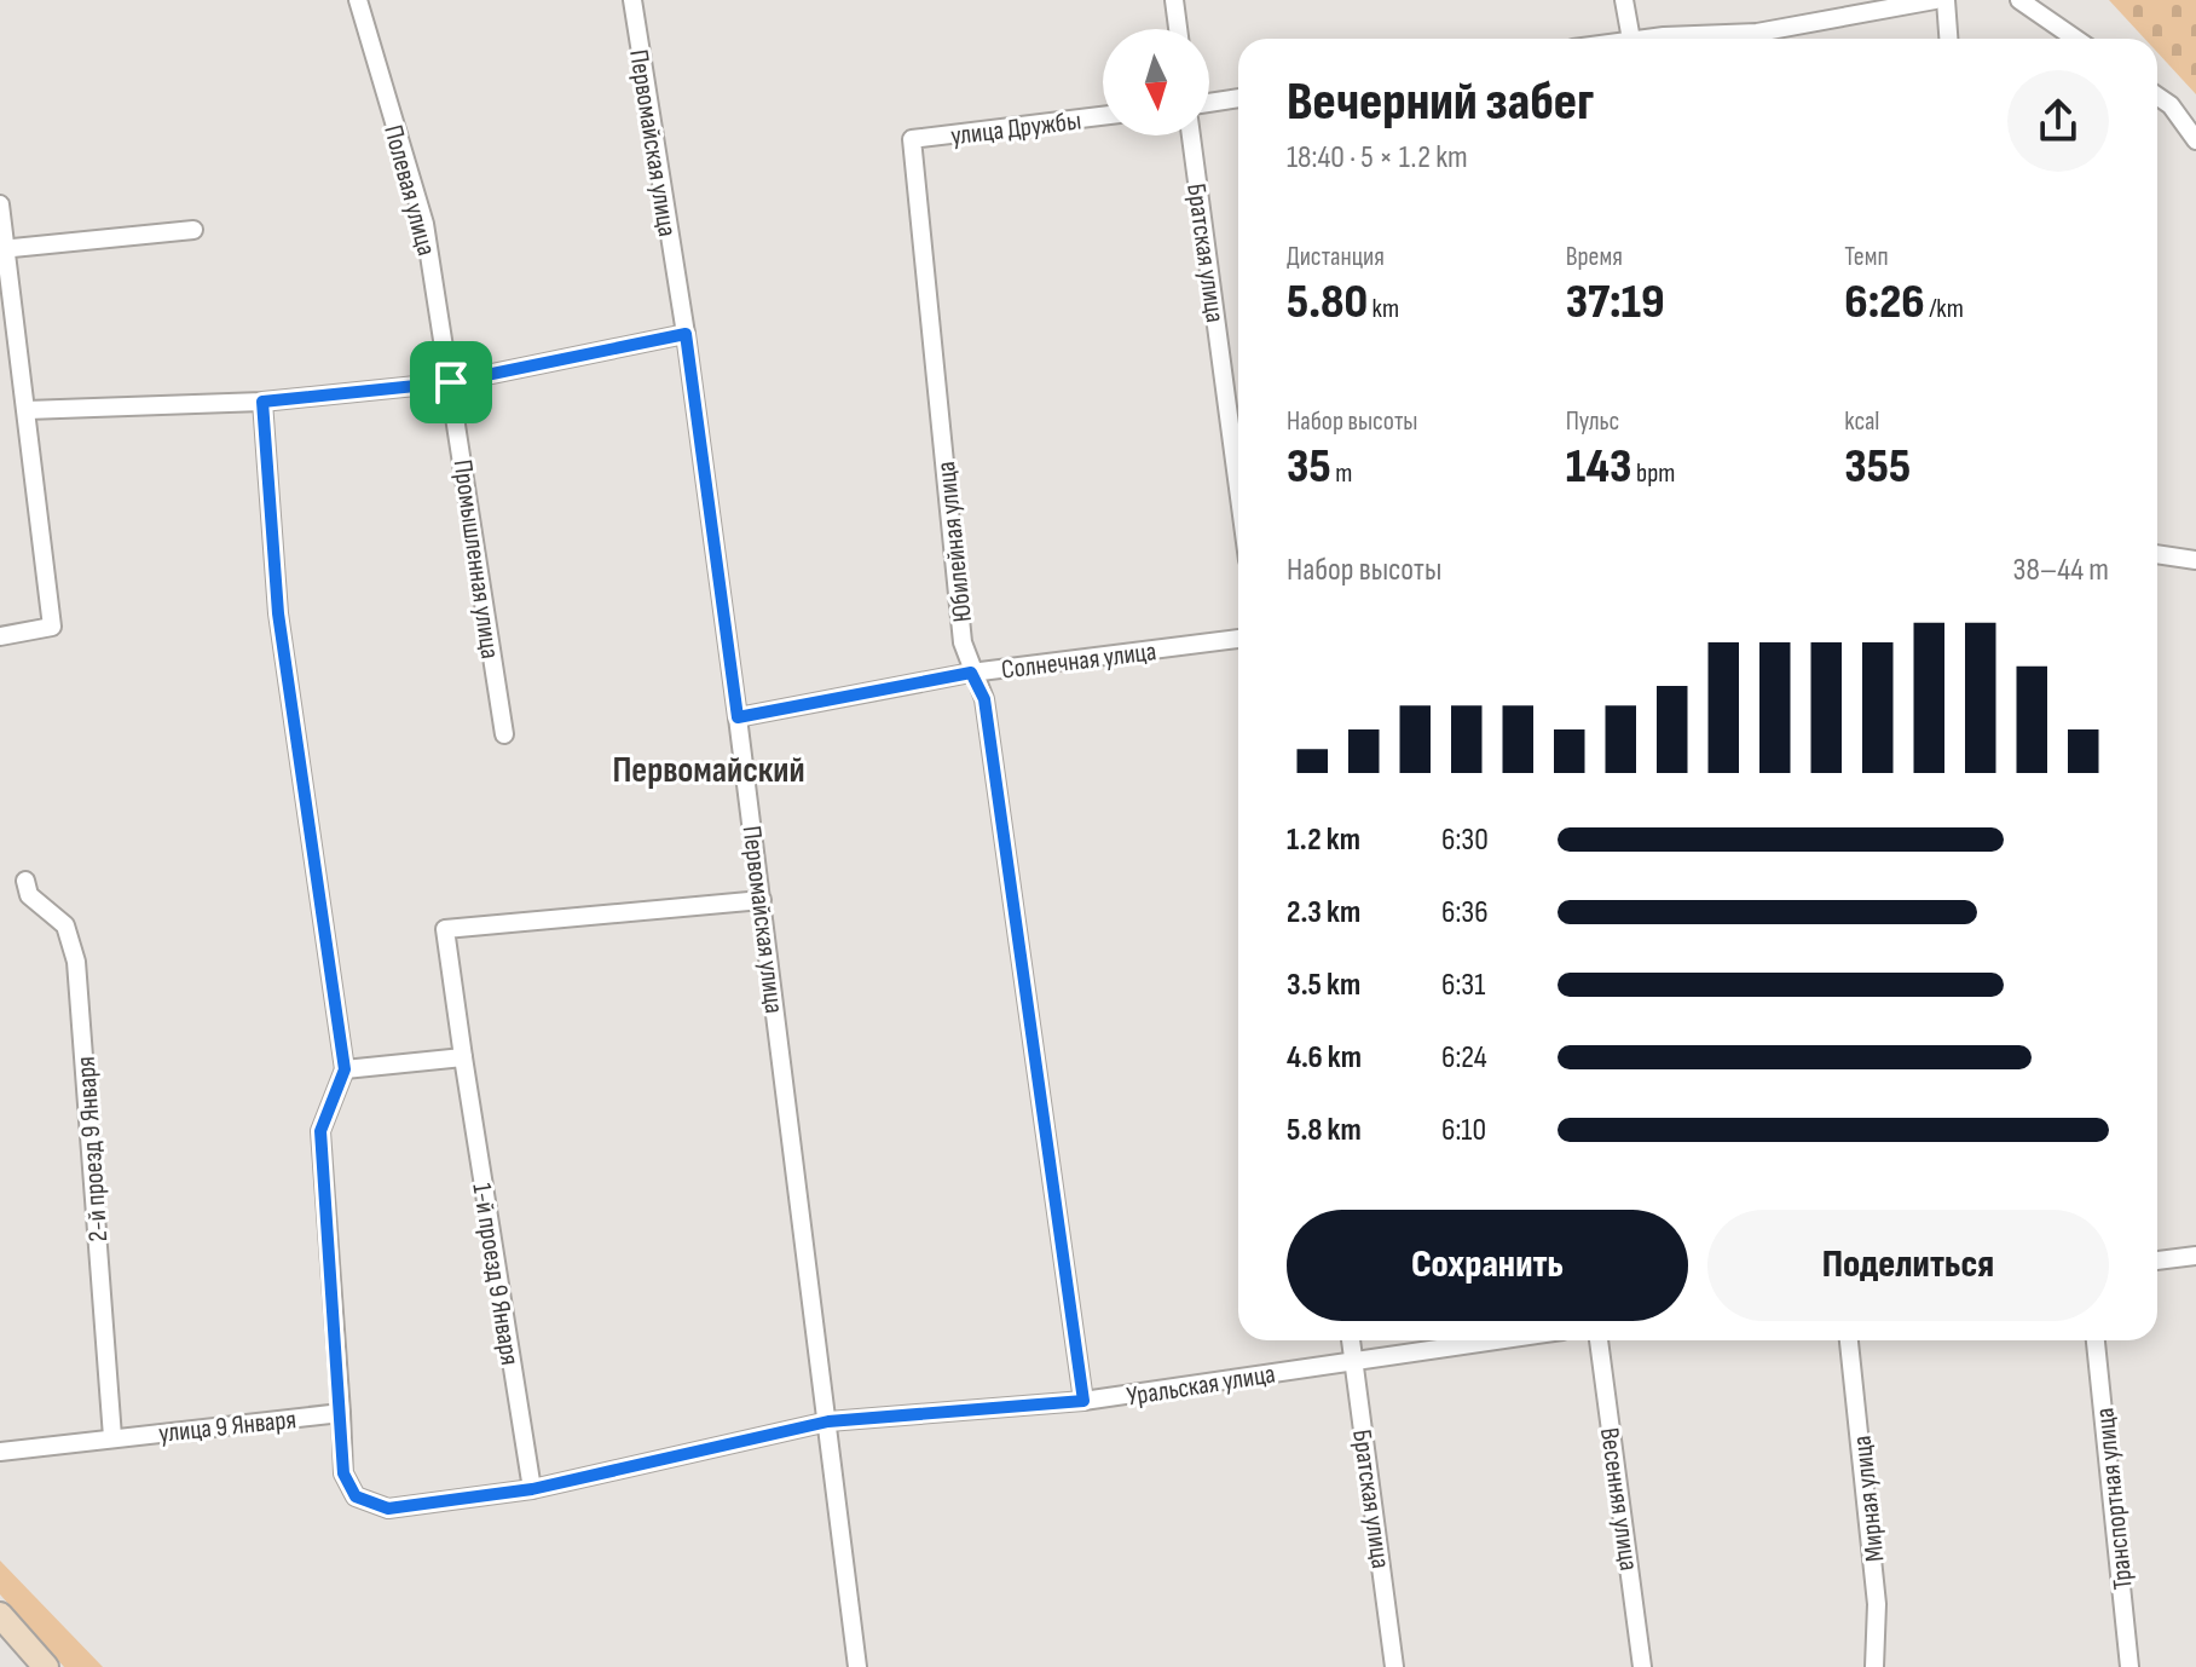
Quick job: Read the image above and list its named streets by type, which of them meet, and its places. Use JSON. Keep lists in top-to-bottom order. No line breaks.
{"streets":{"street":["улица Дружбы","Первомайская улица","Полевая улица","Братская улица","Юбилейная улица","Промышленная улица","Солнечная улица","2-й проезд 9 Января","1-й проезд 9 Января","Уральская улица","улица 9 Января","Весенняя улица","Мирная улица","Транспортная улица"]},"crossings":[["улица Дружбы","Юбилейная улица"],["Первомайская улица","Солнечная улица"],["Первомайская улица","Уральская улица"],["Полевая улица","Промышленная улица"],["Братская улица","Уральская улица"],["Юбилейная улица","Солнечная улица"],["Юбилейная улица","Уральская улица"],["2-й проезд 9 Января","улица 9 Января"],["1-й проезд 9 Января","Уральская улица"],["Уральская улица","улица 9 Января"]],"districts":["Первомайский"],"north":"bottom","page":{"heading":["Вечерний забег","18:40 · 5 × 1.2 km"],"stats":[["Дистанция","5.80 km"],["Время","37:19"],["Темп","6:26 /km"],["Набор высоты","35 m"],["Пульс","143 bpm"],["kcal","355"]],"chart":["Набор высоты","38–44 m"],"list":[{"name":"1.2 km","note":"6:30"},{"name":"2.3 km","note":"6:36"},{"name":"3.5 km","note":"6:31"},{"name":"4.6 km","note":"6:24"},{"name":"5.8 km","note":"6:10"}],"buttons":["Сохранить","Поделиться"]}}
